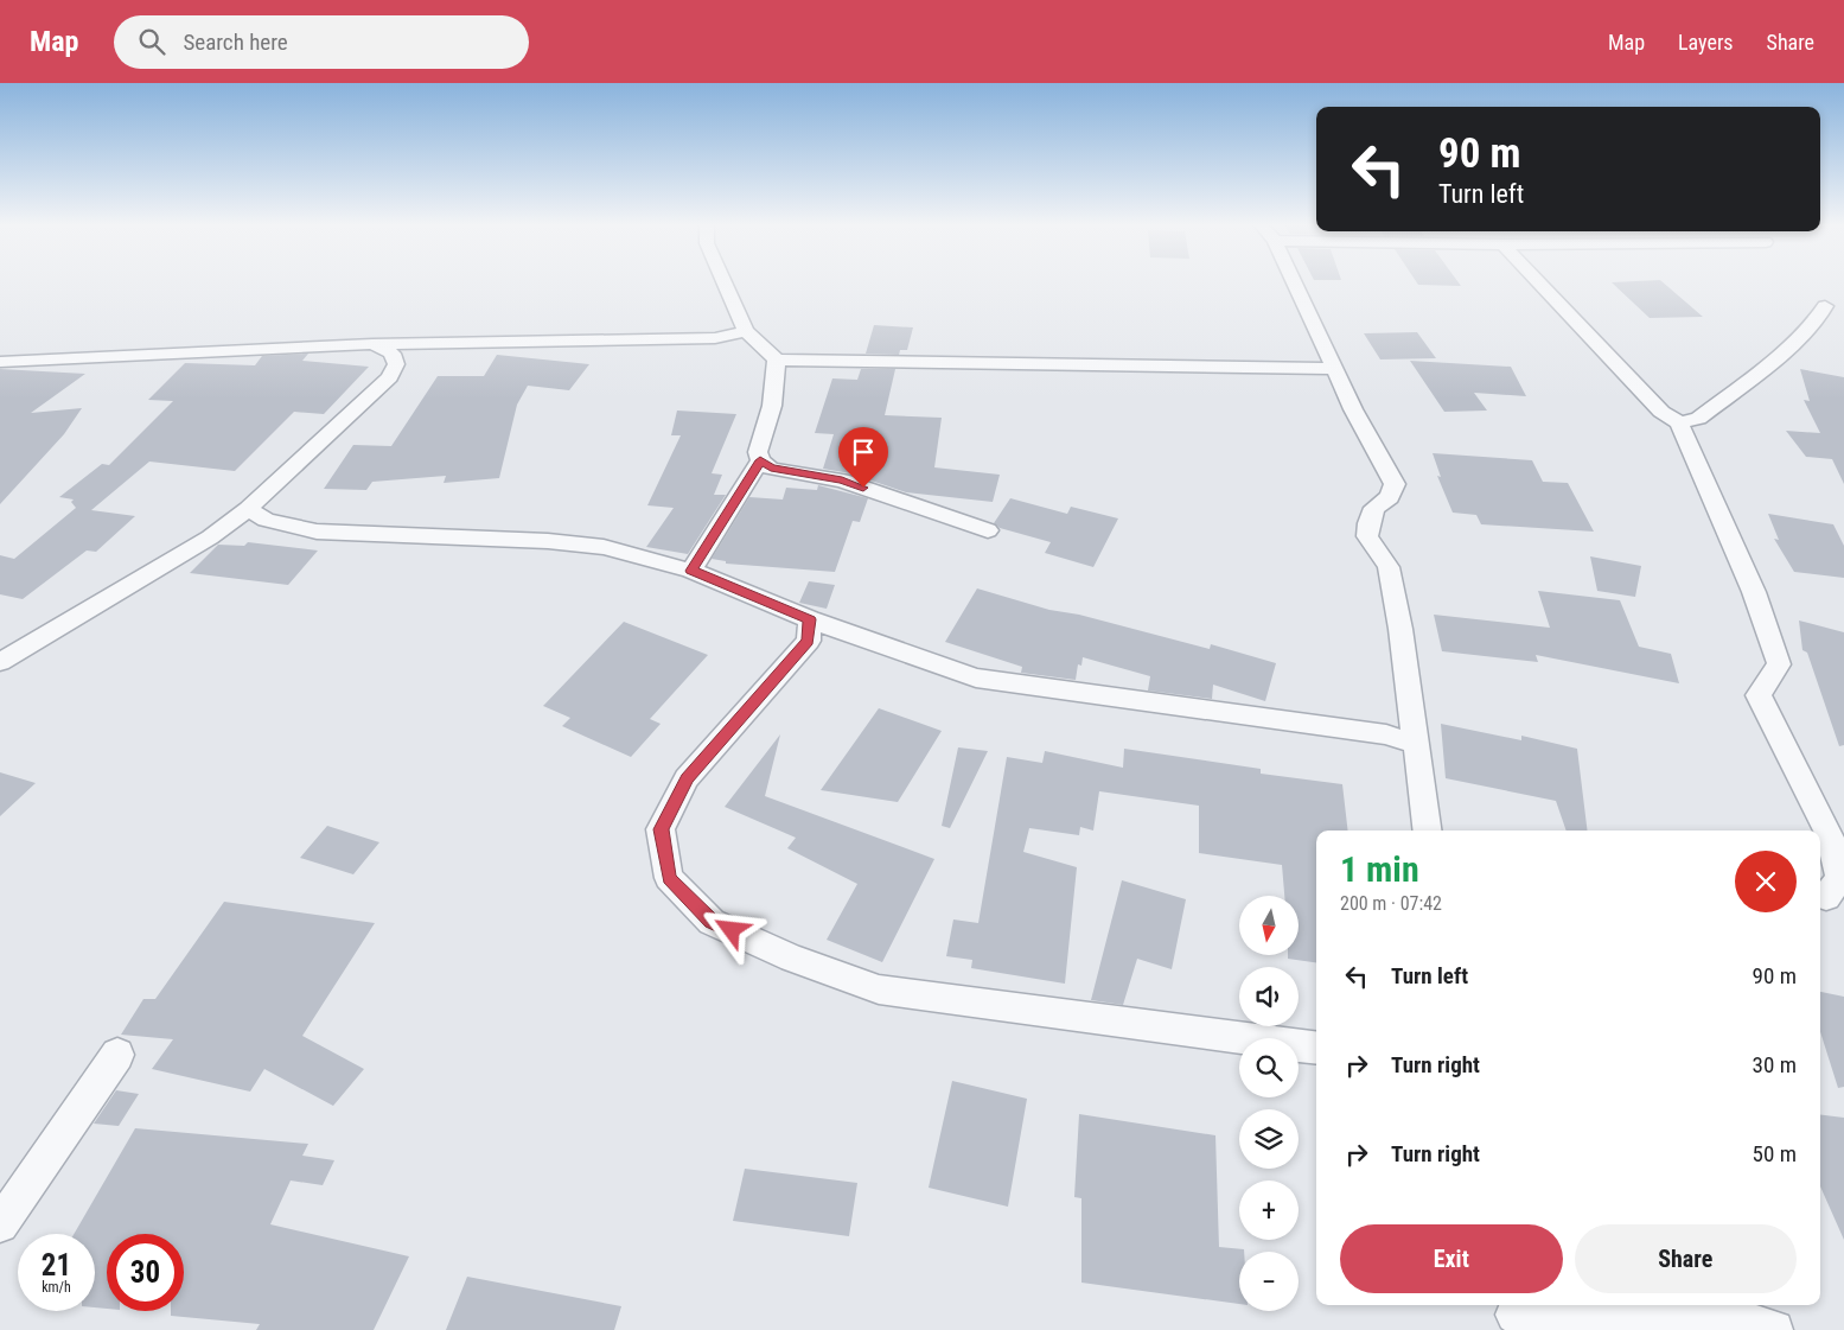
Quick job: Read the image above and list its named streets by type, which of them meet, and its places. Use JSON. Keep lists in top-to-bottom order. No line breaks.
{"north":"bottom","page":{"header":"Map","search":"Search here","nav":["Map","Layers","Share"],"turn":["90 m","Turn left"],"heading":["1 min","200 m · 07:42"],"map_buttons":["+","−"],"list":[{"name":"Turn left","value":"90 m"},{"name":"Turn right","value":"30 m"},{"name":"Turn right","value":"50 m"}],"buttons":["Exit","Share"],"speed":"21 km/h","limit":"30"}}
